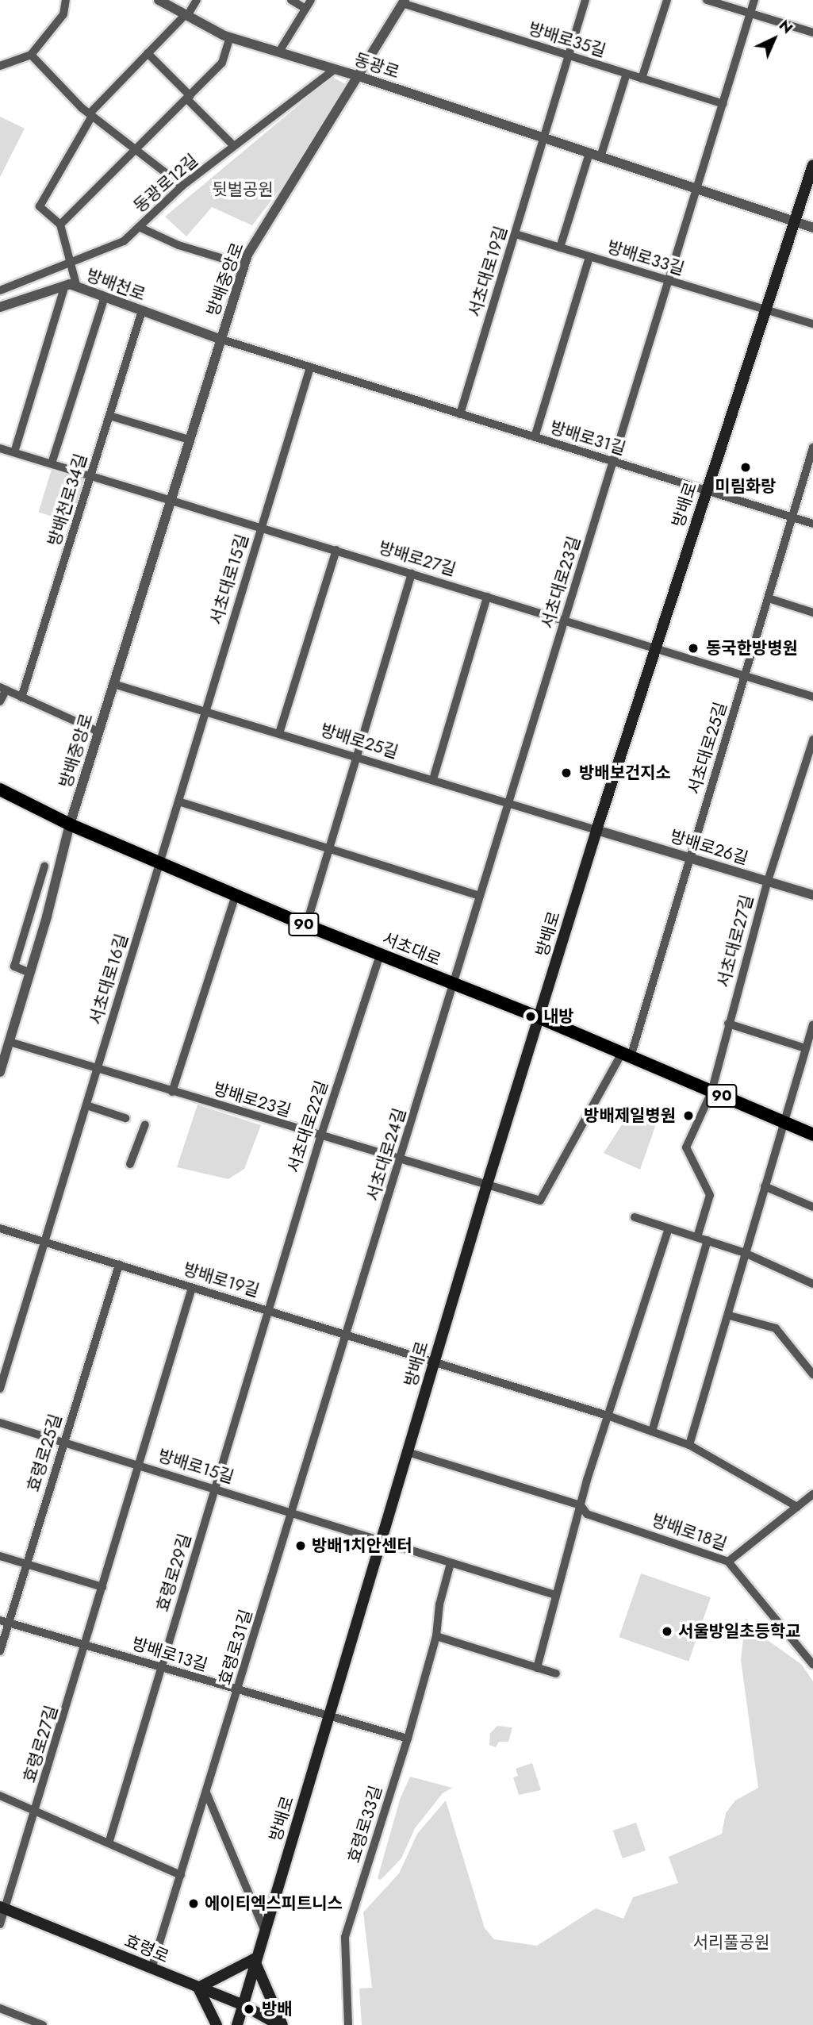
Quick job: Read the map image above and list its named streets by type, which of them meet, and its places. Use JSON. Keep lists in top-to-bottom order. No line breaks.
{"streets":{"main road":["방배로","90","서초대로","효령로"],"street":["방배로35길","동광로","동광로12길","방배로33길","서초대로19길","방배중앙로","방배천로","방배로31길","방배천로34길","방배로27길","서초대로15길","서초대로23길","방배로25길","서초대로25길","방배로26길","서초대로27길","서초대로16길","방배로23길","서초대로22길","서초대로24길","방배로19길","효령로25길","방배로15길","방배로18길","효령로29길","효령로31길","방배로13길","효령로27길","효령로33길"]},"crossings":[["방배로35길","서초대로19길"],["방배로35길","방배중앙로"],["방배로35길","서초대로23길"],["동광로","동광로12길"],["동광로","서초대로19길"],["동광로","방배중앙로"],["동광로","방배로"],["동광로","서초대로23길"],["방배로33길","서초대로19길"],["방배로33길","방배로"],["방배로33길","서초대로23길"],["서초대로19길","방배로31길"],["방배중앙로","방배천로"],["방배중앙로","방배로27길"],["방배중앙로","방배로25길"],["방배중앙로","서초대로"],["방배중앙로","방배로23길"],["방배천로","방배천로34길"],["방배로31길","방배로"],["방배로31길","서초대로15길"],["방배로31길","서초대로23길"],["방배로31길","서초대로25길"],["방배천로34길","방배로27길"],["방배로","방배로27길"],["방배로","방배로25길"],["방배로","서초대로25길"],["방배로","방배로26길"],["방배로","서초대로"],["방배로","방배로23길"],["방배로","방배로19길"],["방배로","방배로15길"],["방배로","방배로18길"],["방배로","방배로13길"],["방배로","효령로"],["방배로27길","서초대로15길"],["방배로27길","서초대로23길"],["방배로27길","서초대로25길"],["서초대로15길","방배로25길"],["서초대로15길","서초대로"],["서초대로15길","서초대로16길"],["서초대로23길","방배로25길"],["서초대로23길","서초대로"],["서초대로23길","서초대로24길"],["방배로25길","방배로26길"],["서초대로25길","방배로26길"],["서초대로25길","서초대로"],["서초대로25길","방배로23길"],["방배로26길","서초대로27길"],["서초대로27길","서초대로"],["서초대로","서초대로16길"],["서초대로","서초대로22길"],["서초대로","서초대로24길"],["서초대로16길","방배로23길"],["서초대로16길","방배로19길"],["방배로23길","서초대로22길"],["방배로23길","서초대로24길"],["서초대로22길","방배로19길"],["서초대로22길","효령로29길"],["서초대로24길","방배로19길"],["서초대로24길","효령로31길"],["방배로19길","효령로25길"],["방배로19길","효령로29길"],["방배로19길","효령로31길"],["방배로19길","효령로27길"],["효령로25길","방배로15길"],["효령로25길","방배로13길"],["방배로15길","효령로29길"],["방배로15길","효령로31길"],["방배로15길","효령로27길"],["방배로15길","효령로33길"],["효령로29길","방배로13길"],["효령로31길","방배로13길"],["효령로31길","효령로"],["방배로13길","효령로27길"],["효령로27길","효령로"]],"parks":["뒷벌공원","서리풀공원"],"places":["미림화랑","동국한방병원","방배보건지소","내방","방배제일병원","방배1치안센터","서울방일초등학교","에이티엑스피트니스","방배"],"north":"top right"}
